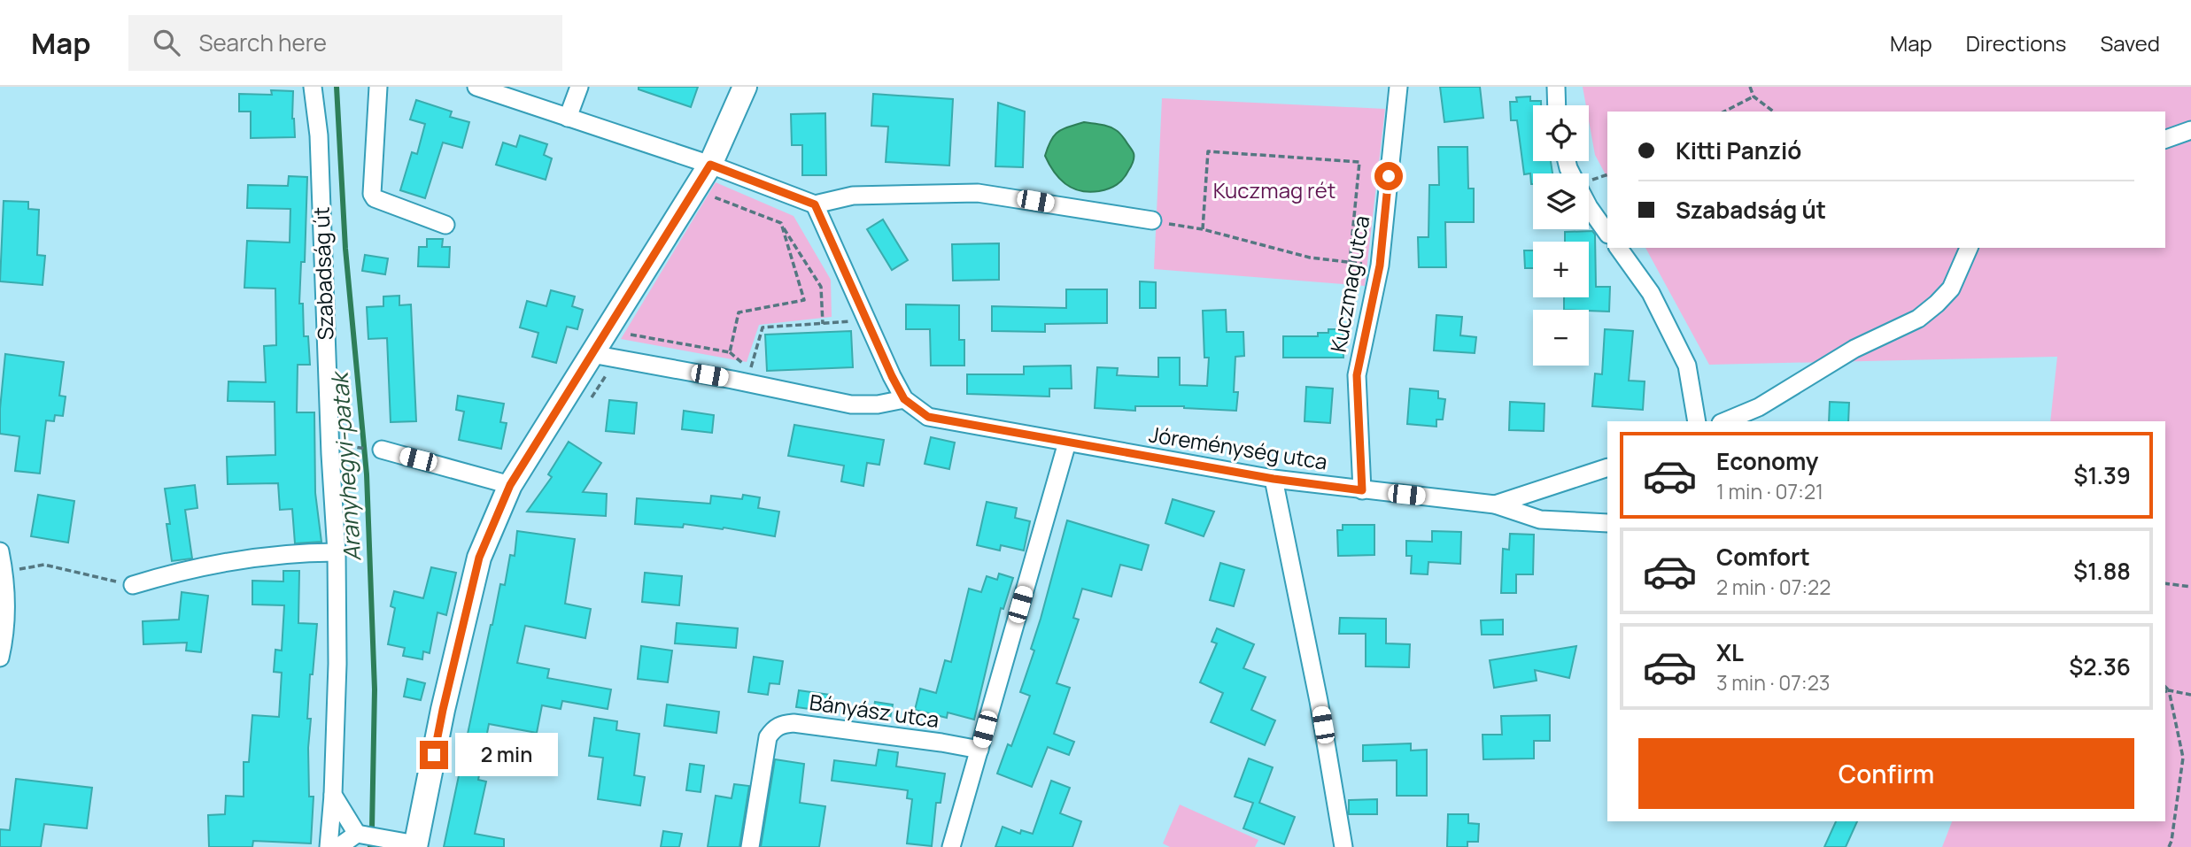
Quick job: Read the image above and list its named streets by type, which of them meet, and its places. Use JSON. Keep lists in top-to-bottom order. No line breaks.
{"streets":{"street":["Szabadság út","Kuczmag utca","Jóreménység utca","Bányász utca"]},"crossings":[["Kuczmag utca","Jóreménység utca"]],"water":["Aranyhegyi-patak"],"parks":["Kuczmag rét"],"page":{"header":"Map","search":"Search here","nav":["Map","Directions","Saved"],"map_buttons":["+","−"],"banner":["Kitti Panzió","Szabadság út"],"list":[{"name":"Economy","note":"1 min · 07:21","value":"$1.39"},{"name":"Comfort","note":"2 min · 07:22","value":"$1.88"},{"name":"XL","note":"3 min · 07:23","value":"$2.36"}],"buttons":"Confirm","bubble":"2 min"}}
